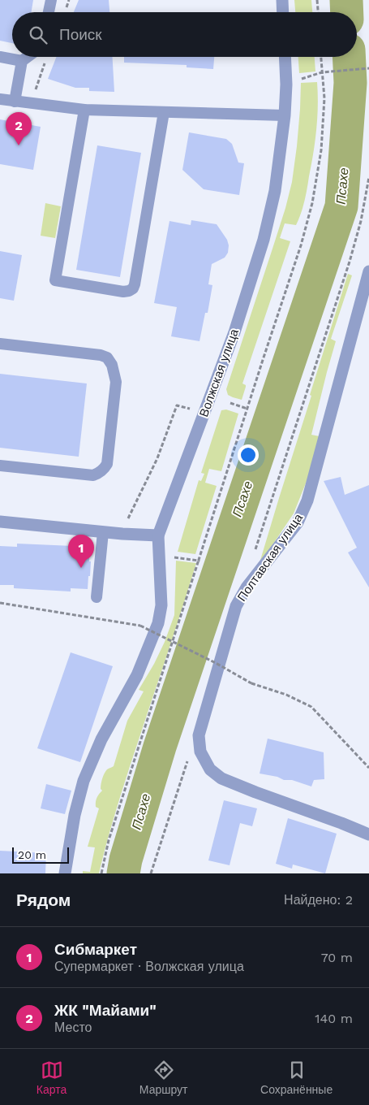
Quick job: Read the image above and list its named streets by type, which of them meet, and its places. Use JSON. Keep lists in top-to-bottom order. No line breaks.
{"streets":{"street":["Волжская улица","Полтавская улица"]},"water":["Псахе"],"scale_bar":"20 m","page":{"search":"Поиск","pins":["2","1"],"scale":"20 m","heading":["Рядом","Найдено: 2"],"list":[{"mark":"1","name":"Сибмаркет","note":"Супермаркет · Волжская улица","value":"70 m"},{"mark":"2","name":"ЖК \"Майами\"","note":"Место","value":"140 m"}],"nav":["Карта","Маршрут","Сохранённые"]}}
